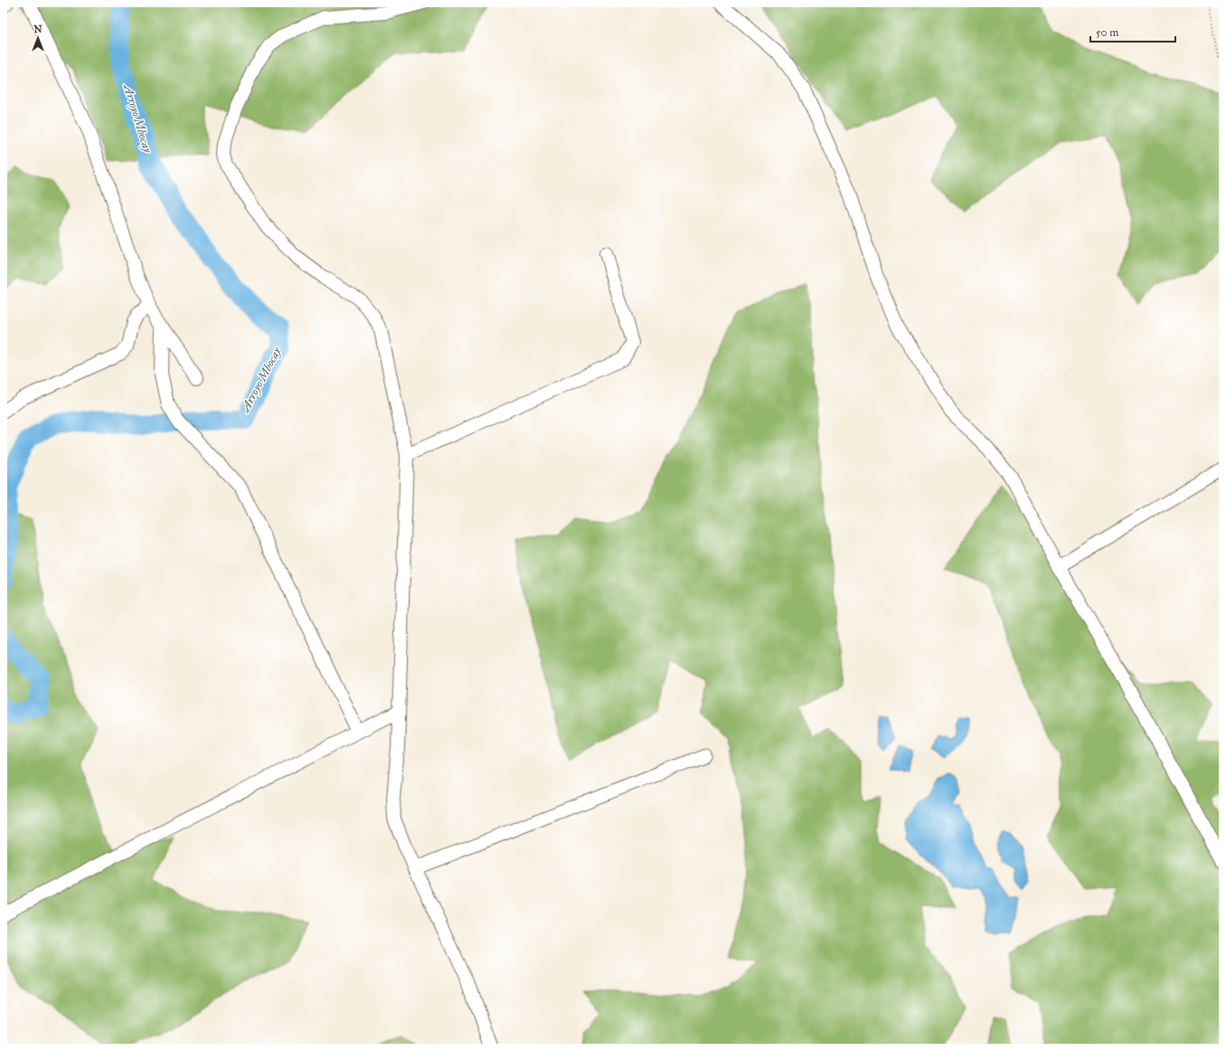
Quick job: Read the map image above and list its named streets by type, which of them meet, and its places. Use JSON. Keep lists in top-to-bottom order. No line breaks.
{"water":["Arroyo Mbocay"],"scale_bar":"50 m","north":"top"}
